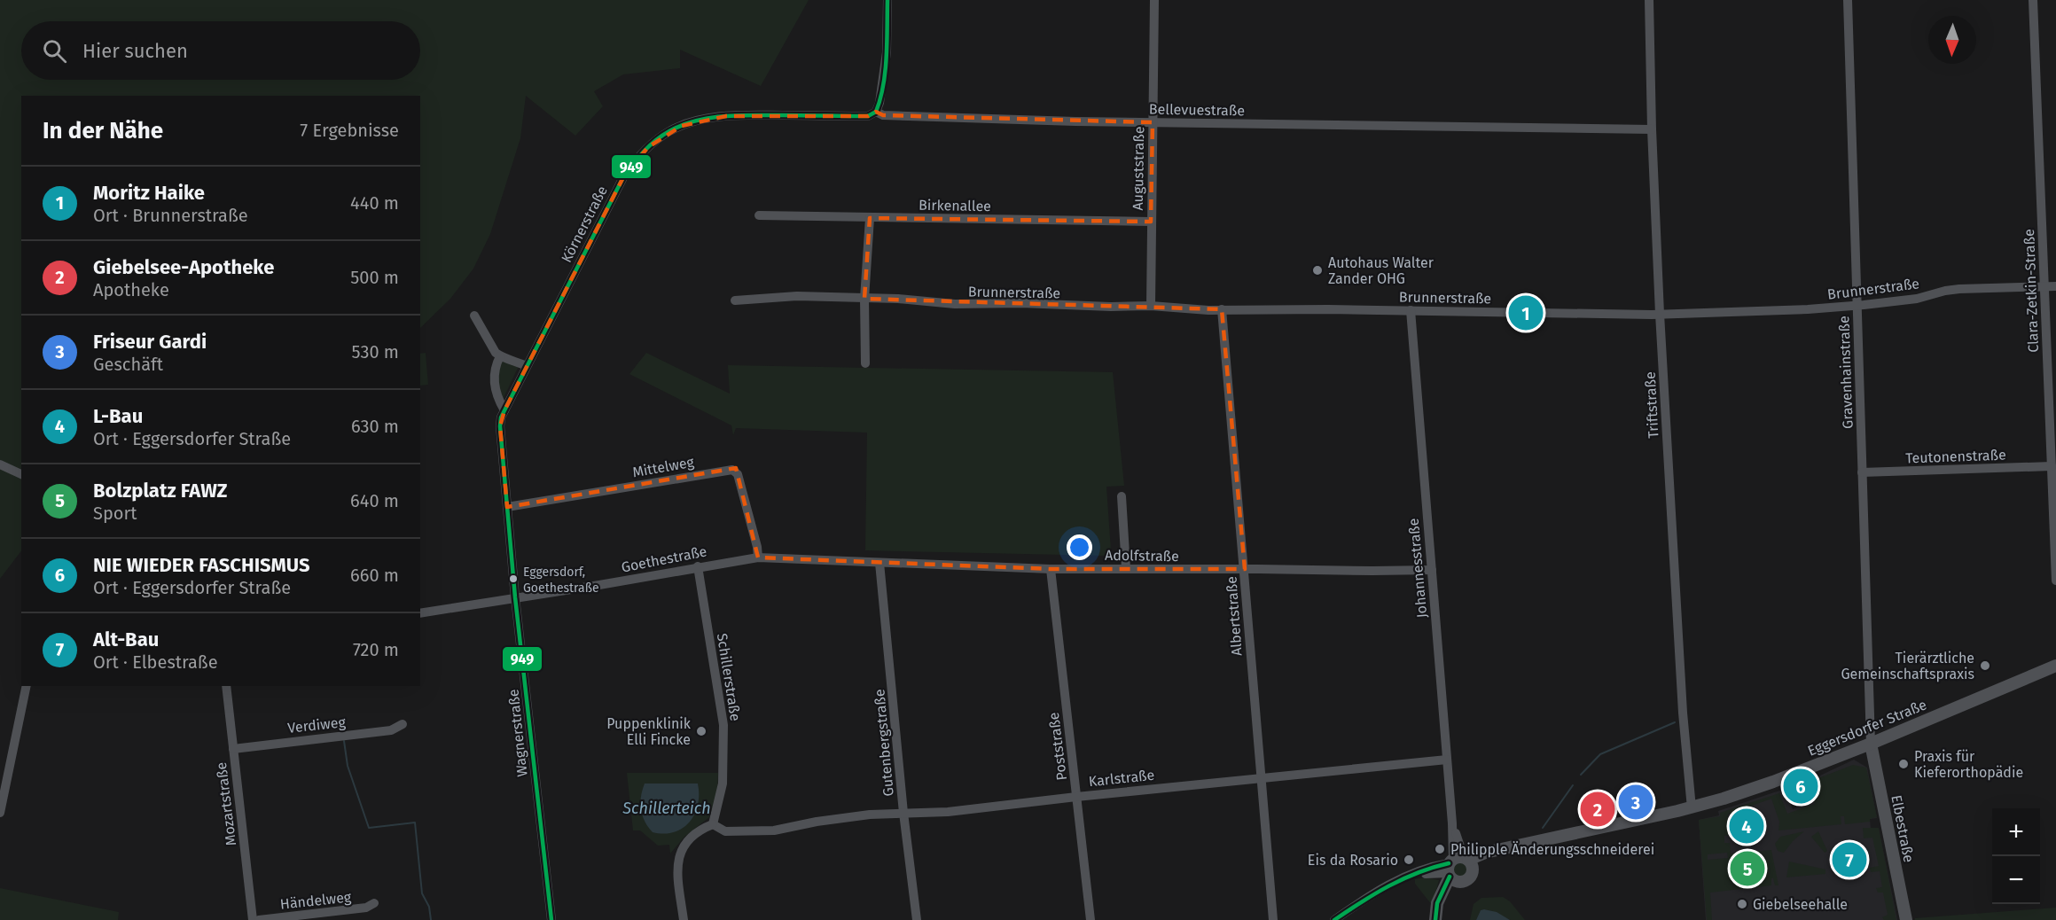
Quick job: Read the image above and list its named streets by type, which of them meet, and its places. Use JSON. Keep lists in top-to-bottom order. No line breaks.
{"streets":{"street":["Bellevuestraße","Auguststraße","Birkenallee","Körnerstraße","Brunnerstraße","Clara-Zetkin-Straße","Gravenhainstraße","Triftstraße","Teutonenstraße","Mittelweg","Adolfstraße","Goethestraße","Johannesstraße","Albertstraße","Schillerstraße","Verdiweg","Eggersdorfer Straße","Wagnerstraße","Gutenbergstraße","Poststraße","Karlstraße","Mozartstraße","Elbestraße","Händelweg"]},"crossings":[["Bellevuestraße","Auguststraße"],["Bellevuestraße","Körnerstraße"],["Bellevuestraße","Triftstraße"],["Auguststraße","Birkenallee"],["Auguststraße","Brunnerstraße"],["Körnerstraße","Wagnerstraße"],["Brunnerstraße","Clara-Zetkin-Straße"],["Brunnerstraße","Gravenhainstraße"],["Brunnerstraße","Triftstraße"],["Brunnerstraße","Johannesstraße"],["Brunnerstraße","Albertstraße"],["Clara-Zetkin-Straße","Teutonenstraße"],["Gravenhainstraße","Teutonenstraße"],["Gravenhainstraße","Eggersdorfer Straße"],["Gravenhainstraße","Elbestraße"],["Triftstraße","Eggersdorfer Straße"],["Mittelweg","Adolfstraße"],["Mittelweg","Goethestraße"],["Mittelweg","Wagnerstraße"],["Adolfstraße","Goethestraße"],["Adolfstraße","Johannesstraße"],["Adolfstraße","Albertstraße"],["Adolfstraße","Gutenbergstraße"],["Adolfstraße","Poststraße"],["Goethestraße","Schillerstraße"],["Goethestraße","Wagnerstraße"],["Johannesstraße","Eggersdorfer Straße"],["Johannesstraße","Karlstraße"],["Albertstraße","Karlstraße"],["Schillerstraße","Karlstraße"],["Verdiweg","Mozartstraße"],["Eggersdorfer Straße","Elbestraße"],["Gutenbergstraße","Karlstraße"],["Poststraße","Karlstraße"]],"water":["Schillerteich"],"places":["Autohaus Walter Zander OHG","Eggersdorf, Goethestraße","Tierärztliche Gemeinschaftspraxis","Puppenklinik Elli Fincke","Praxis für Kieferorthopädie","Philipple Änderungsschneiderei","Eis da Rosario","Giebelseehalle"],"lines":["transit line 949"],"north":"bottom","page":{"search":"Hier suchen","heading":["In der Nähe","7 Ergebnisse"],"list":[{"mark":"1","name":"Moritz Haike","note":"Ort · Brunnerstraße","value":"440 m"},{"mark":"2","name":"Giebelsee-Apotheke","note":"Apotheke","value":"500 m"},{"mark":"3","name":"Friseur Gardi","note":"Geschäft","value":"530 m"},{"mark":"4","name":"L-Bau","note":"Ort · Eggersdorfer Straße","value":"630 m"},{"mark":"5","name":"Bolzplatz FAWZ","note":"Sport","value":"640 m"},{"mark":"6","name":"NIE WIEDER FASCHISMUS","note":"Ort · Eggersdorfer Straße","value":"660 m"},{"mark":"7","name":"Alt-Bau","note":"Ort · Elbestraße","value":"720 m"}],"pins":["1","6","3","2","4","7","5"],"map_buttons":["+","−"]}}
